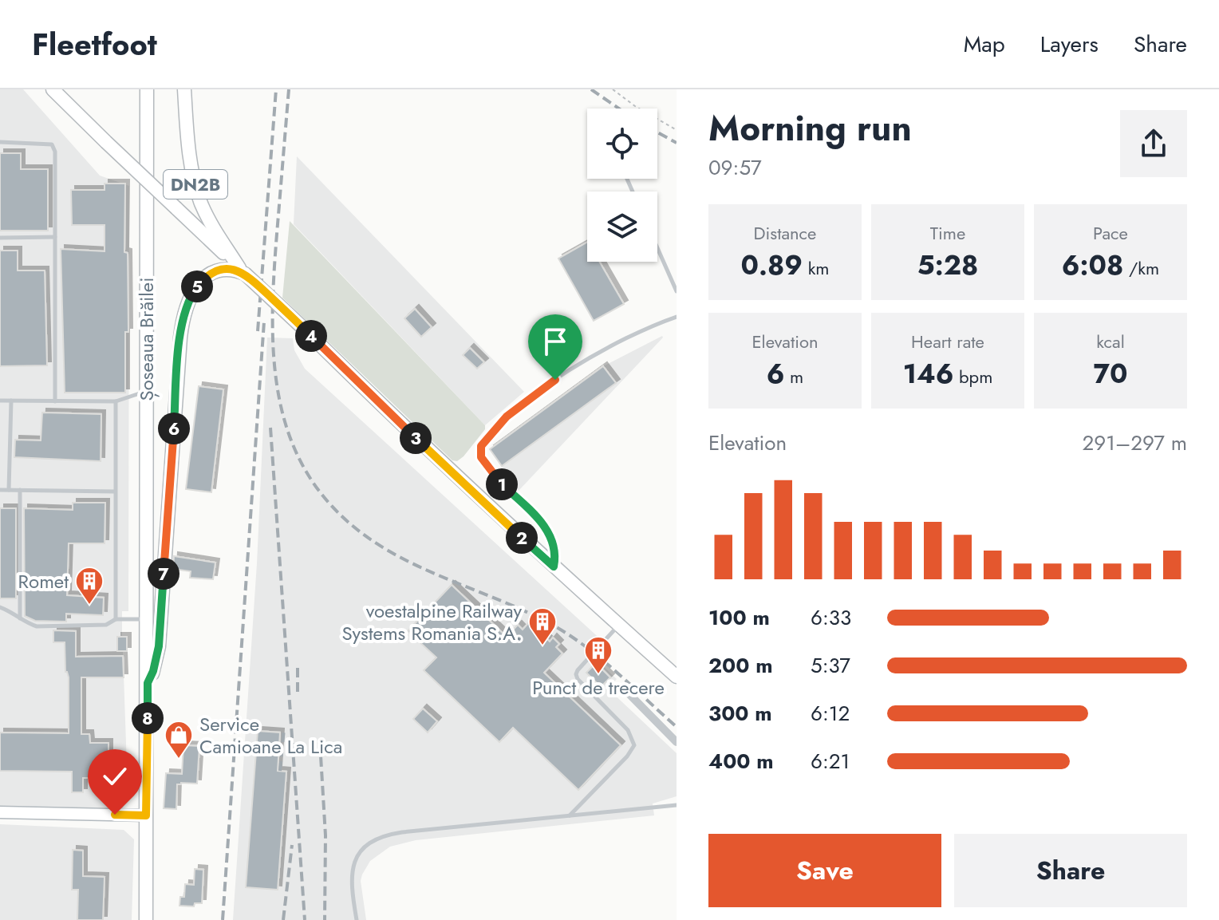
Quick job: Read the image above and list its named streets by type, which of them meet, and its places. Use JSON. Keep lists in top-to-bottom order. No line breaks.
{"streets":{"main road":["DN2B","Șoseaua Brăilei"]},"places":{"building":["Romet","voestalpine Railway Systems Romania S.A.","Punct de trecere"],"shop":["Service Camioane La Lica"]},"page":{"header":"Fleetfoot","nav":["Map","Layers","Share"],"heading":["Morning run","09:57"],"stats":[["Distance","0.89 km"],["Time","5:28"],["Pace","6:08 /km"],["Elevation","6 m"],["Heart rate","146 bpm"],["kcal","70"]],"pins":["5","4","6","3","1","2","7","8"],"chart":["Elevation","291–297 m"],"list":[{"name":"100 m","note":"6:33"},{"name":"200 m","note":"5:37"},{"name":"300 m","note":"6:12"},{"name":"400 m","note":"6:21"}],"buttons":["Save","Share"]}}
